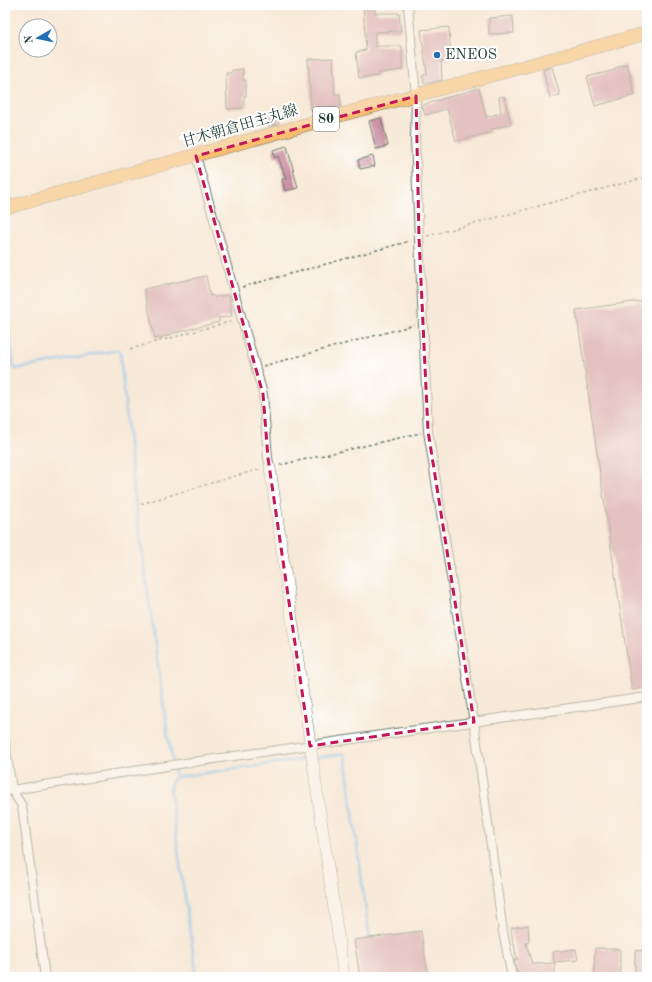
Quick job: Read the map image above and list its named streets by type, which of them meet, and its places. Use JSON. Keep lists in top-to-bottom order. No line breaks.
{"streets":{"main road":["80","甘木朝倉田主丸線"]},"places":["ENEOS"],"north":"left"}
